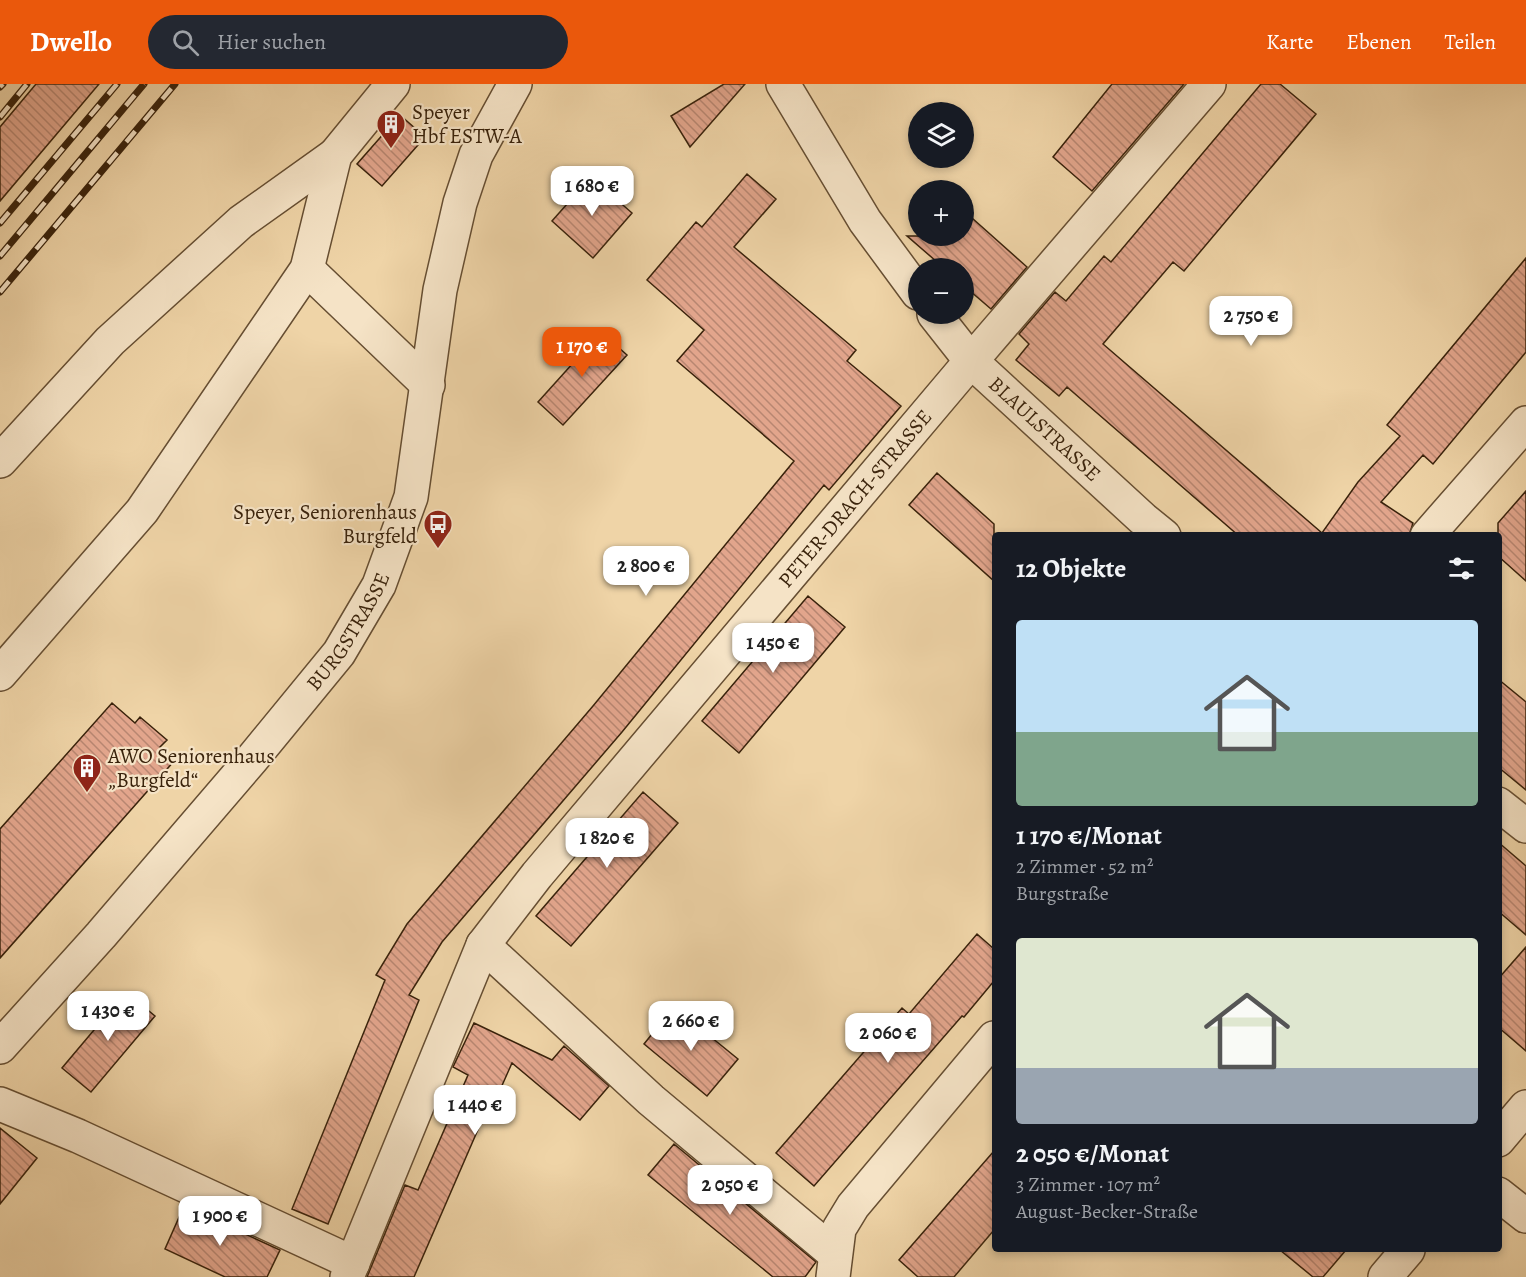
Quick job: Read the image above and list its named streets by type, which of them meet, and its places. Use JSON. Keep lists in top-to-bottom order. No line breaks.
{"streets":{"street":["BLAULSTRASSE","PETER-DRACH-STRASSE","BURGSTRASSE"]},"crossings":[["BLAULSTRASSE","PETER-DRACH-STRASSE"]],"places":{"building":["Speyer Hbf ESTW-A","AWO Seniorenhaus „Burgfeld“"],"bus stop":["Speyer, Seniorenhaus Burgfeld"]},"page":{"header":"Dwello","search":"Hier suchen","nav":["Karte","Ebenen","Teilen"],"map_buttons":["+","−"],"price":["1 680 €","2 750 €","1 170 €","2 800 €","1 450 €","1 820 €","1 430 €","2 660 €","2 060 €","1 440 €","2 050 €","1 900 €"],"heading":"12 Objekte","list":[{"name":"1 170 €/Monat","note":"2 Zimmer · 52 m² · Burgstraße"},{"name":"2 050 €/Monat","note":"3 Zimmer · 107 m² · August-Becker-Straße"}]}}
